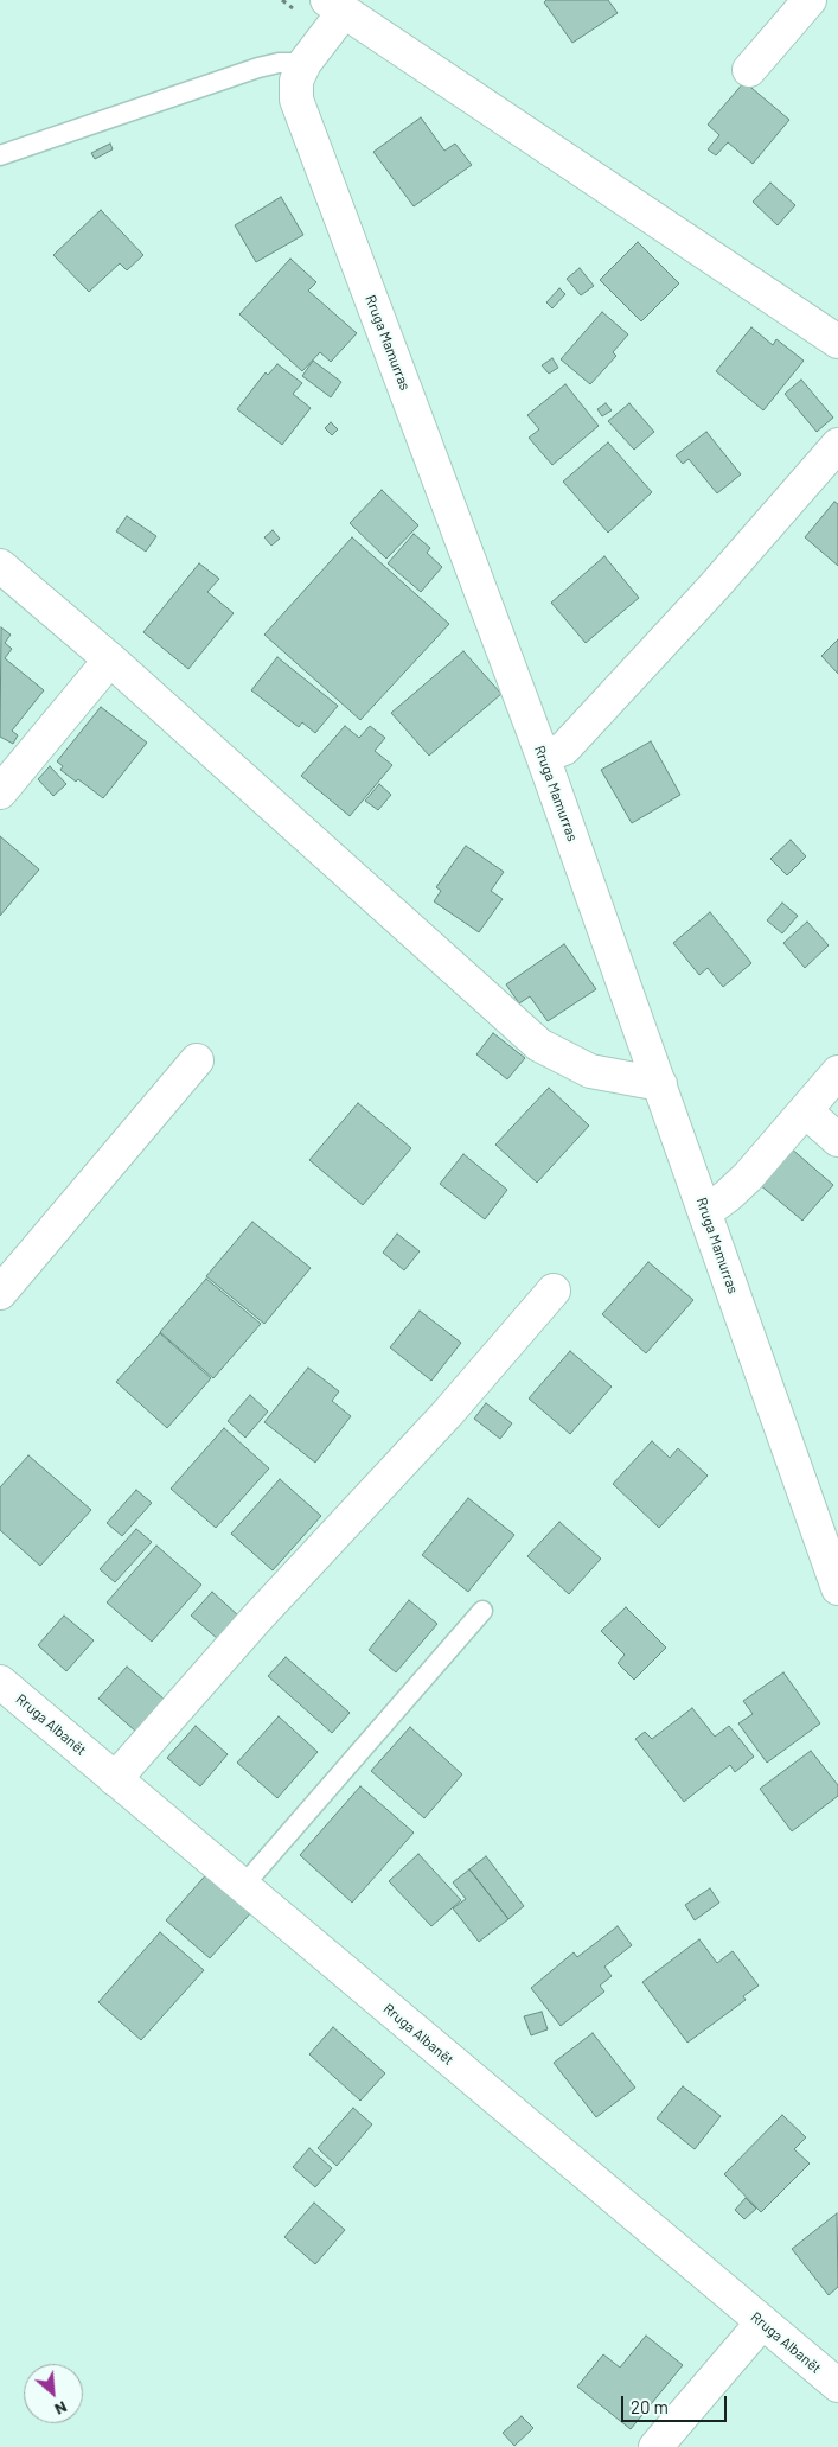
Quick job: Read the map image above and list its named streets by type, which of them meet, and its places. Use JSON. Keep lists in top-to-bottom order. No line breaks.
{"streets":{"street":["Rruga Mamurras","Rruga Albanët"]},"scale_bar":"20 m","north":"bottom right"}
